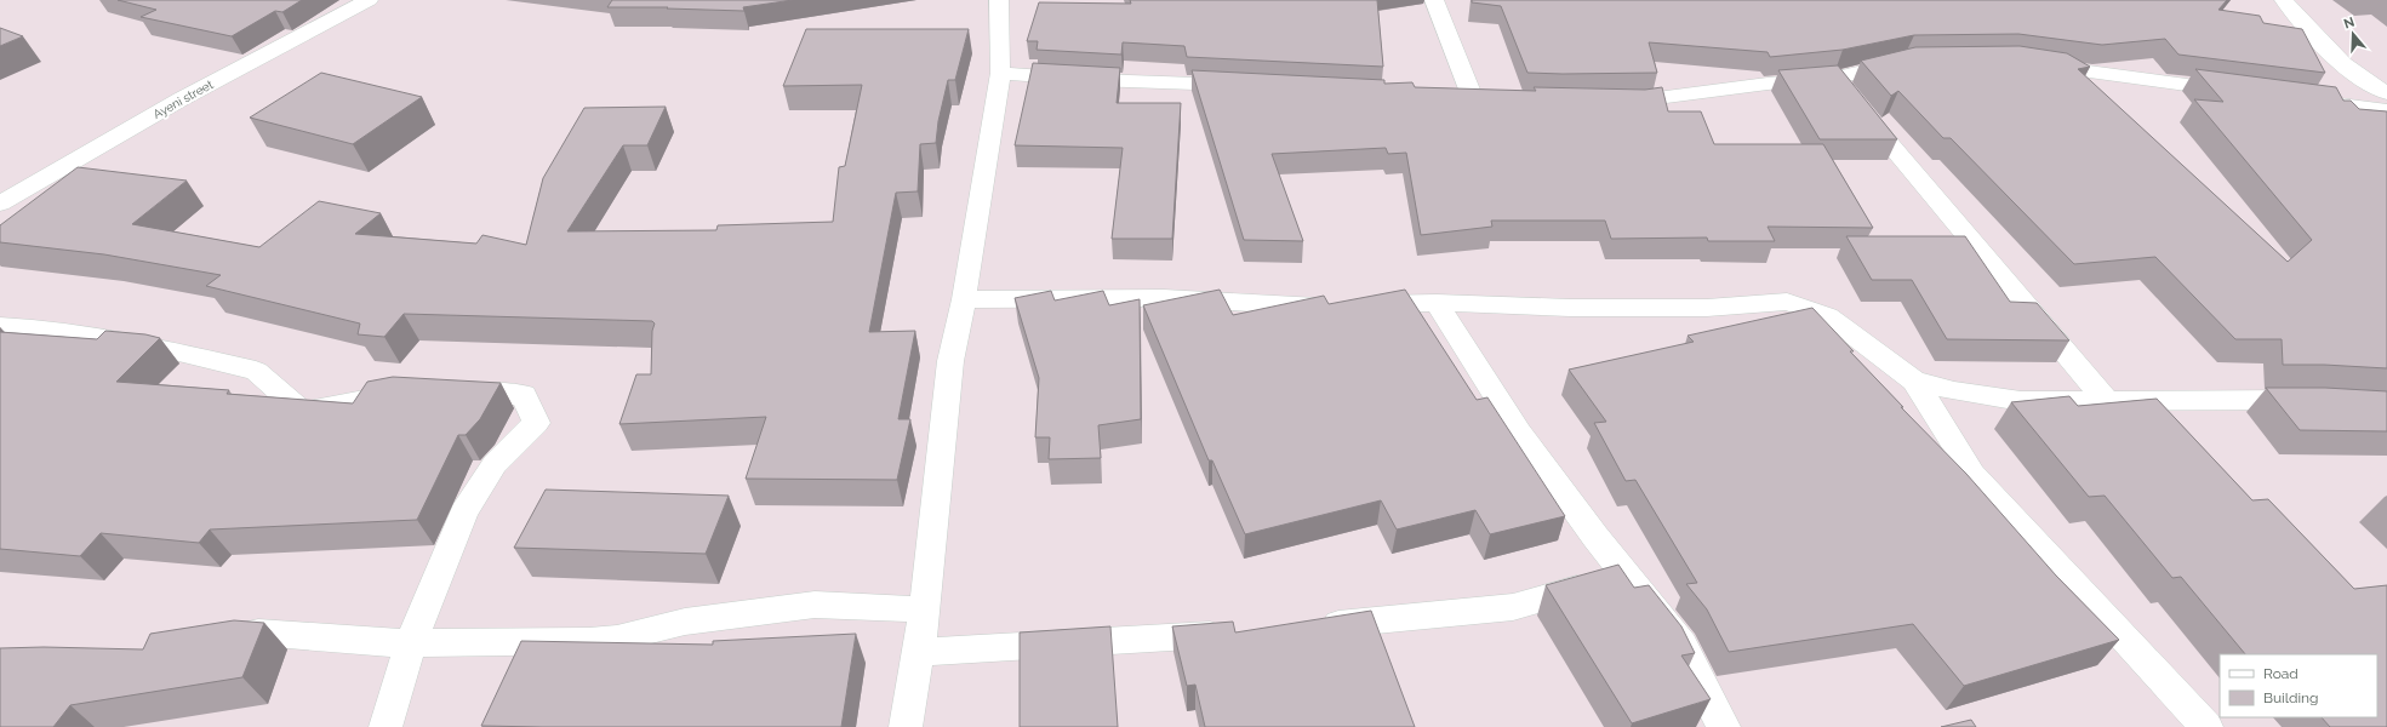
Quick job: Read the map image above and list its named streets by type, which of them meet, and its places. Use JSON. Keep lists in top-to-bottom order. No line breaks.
{"streets":{"street":["Ayeni street"]},"legend":["Road","Building"],"north":"top"}
